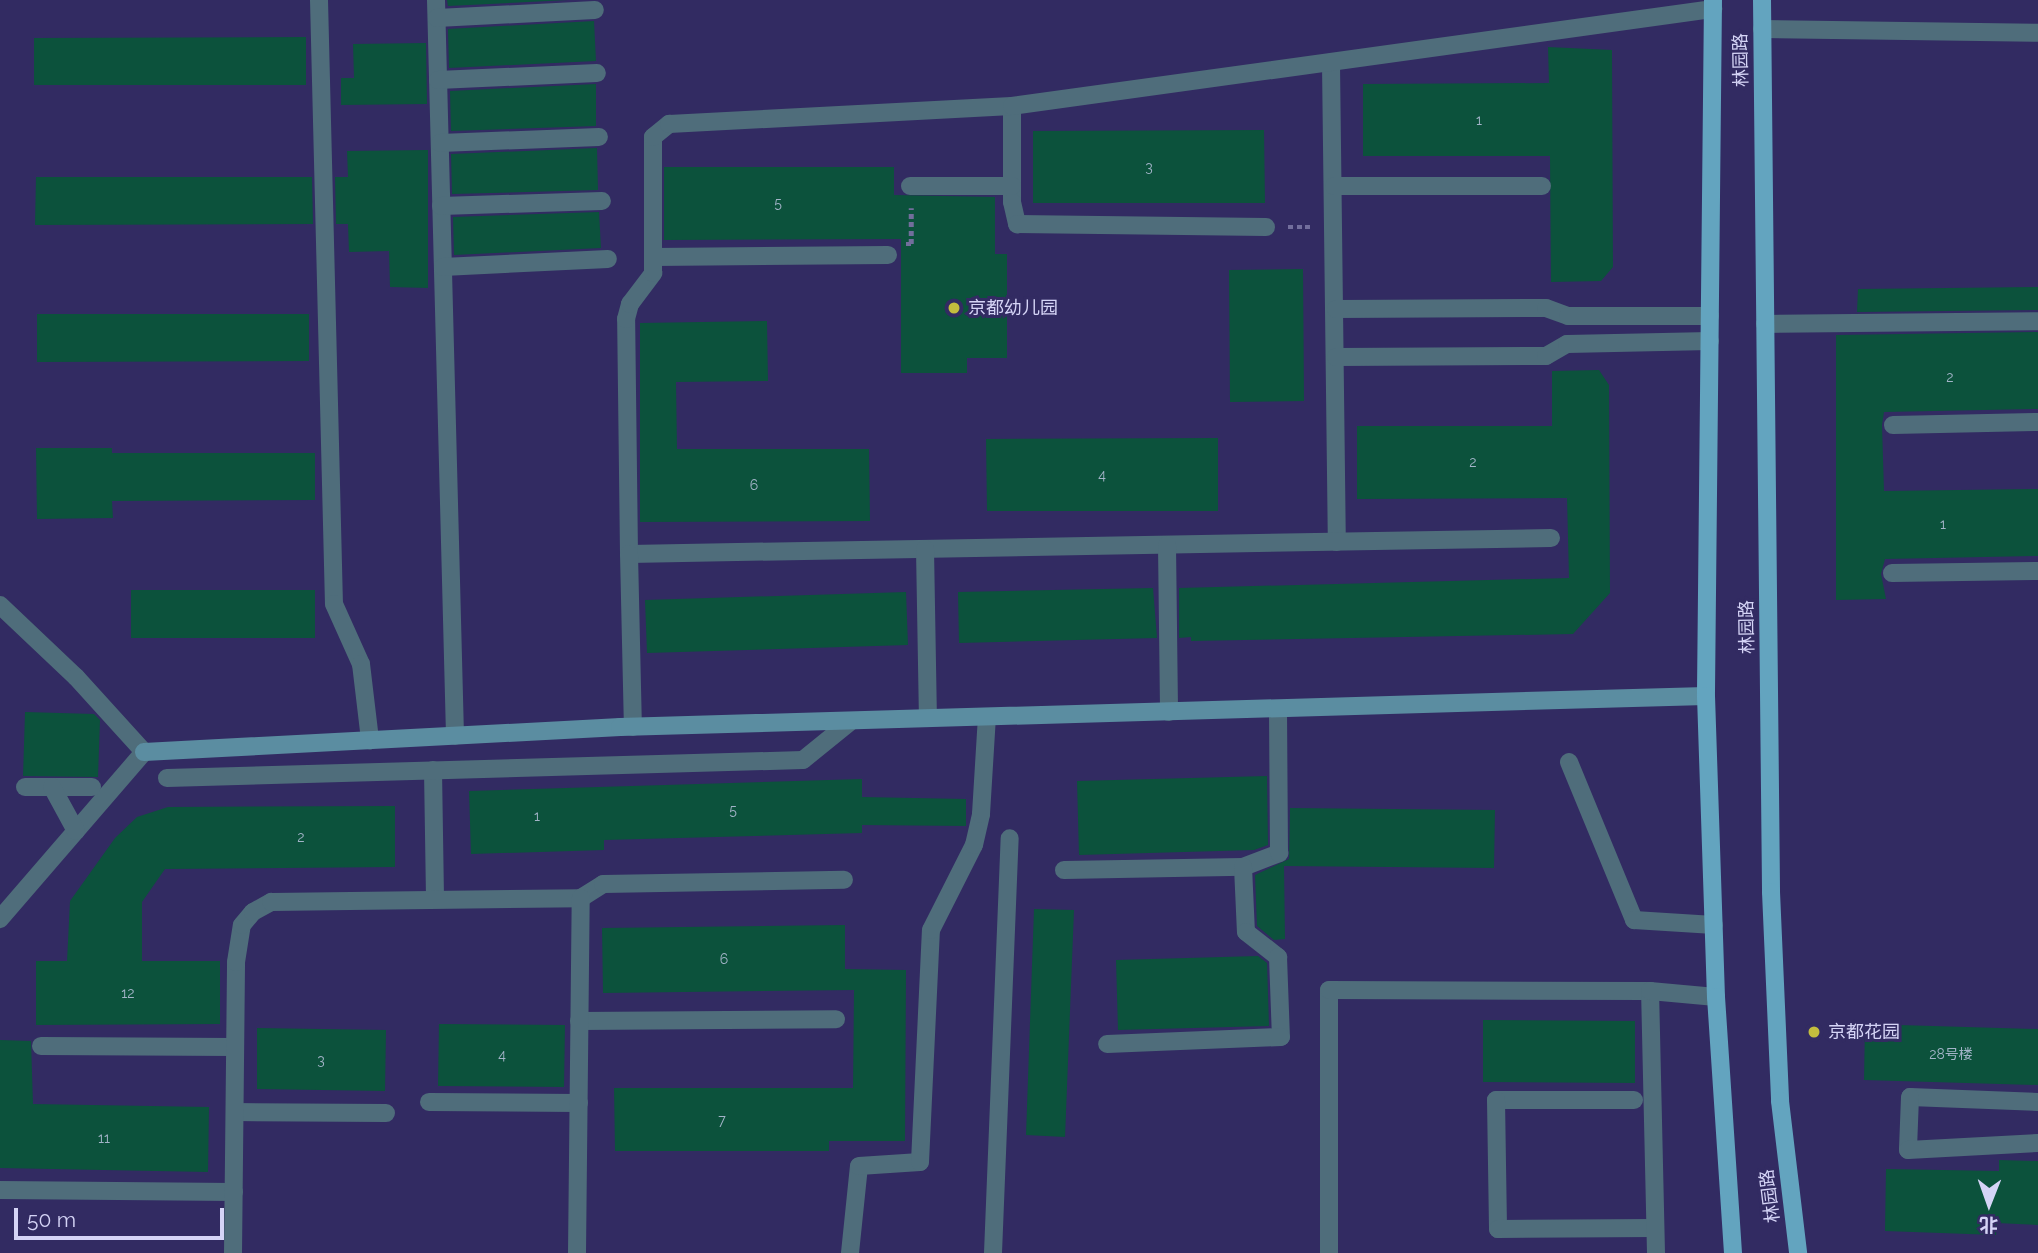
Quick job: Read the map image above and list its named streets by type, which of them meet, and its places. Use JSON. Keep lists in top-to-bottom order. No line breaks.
{"streets":{"main road":["林园路"]},"places":["京都幼儿园","京都花园"],"house_numbers":["1","3","5","2","2","4","6","1","5","1","2","6","12","28号楼","4","3","7","11"],"scale_bar":"50 m","north":"bottom"}
